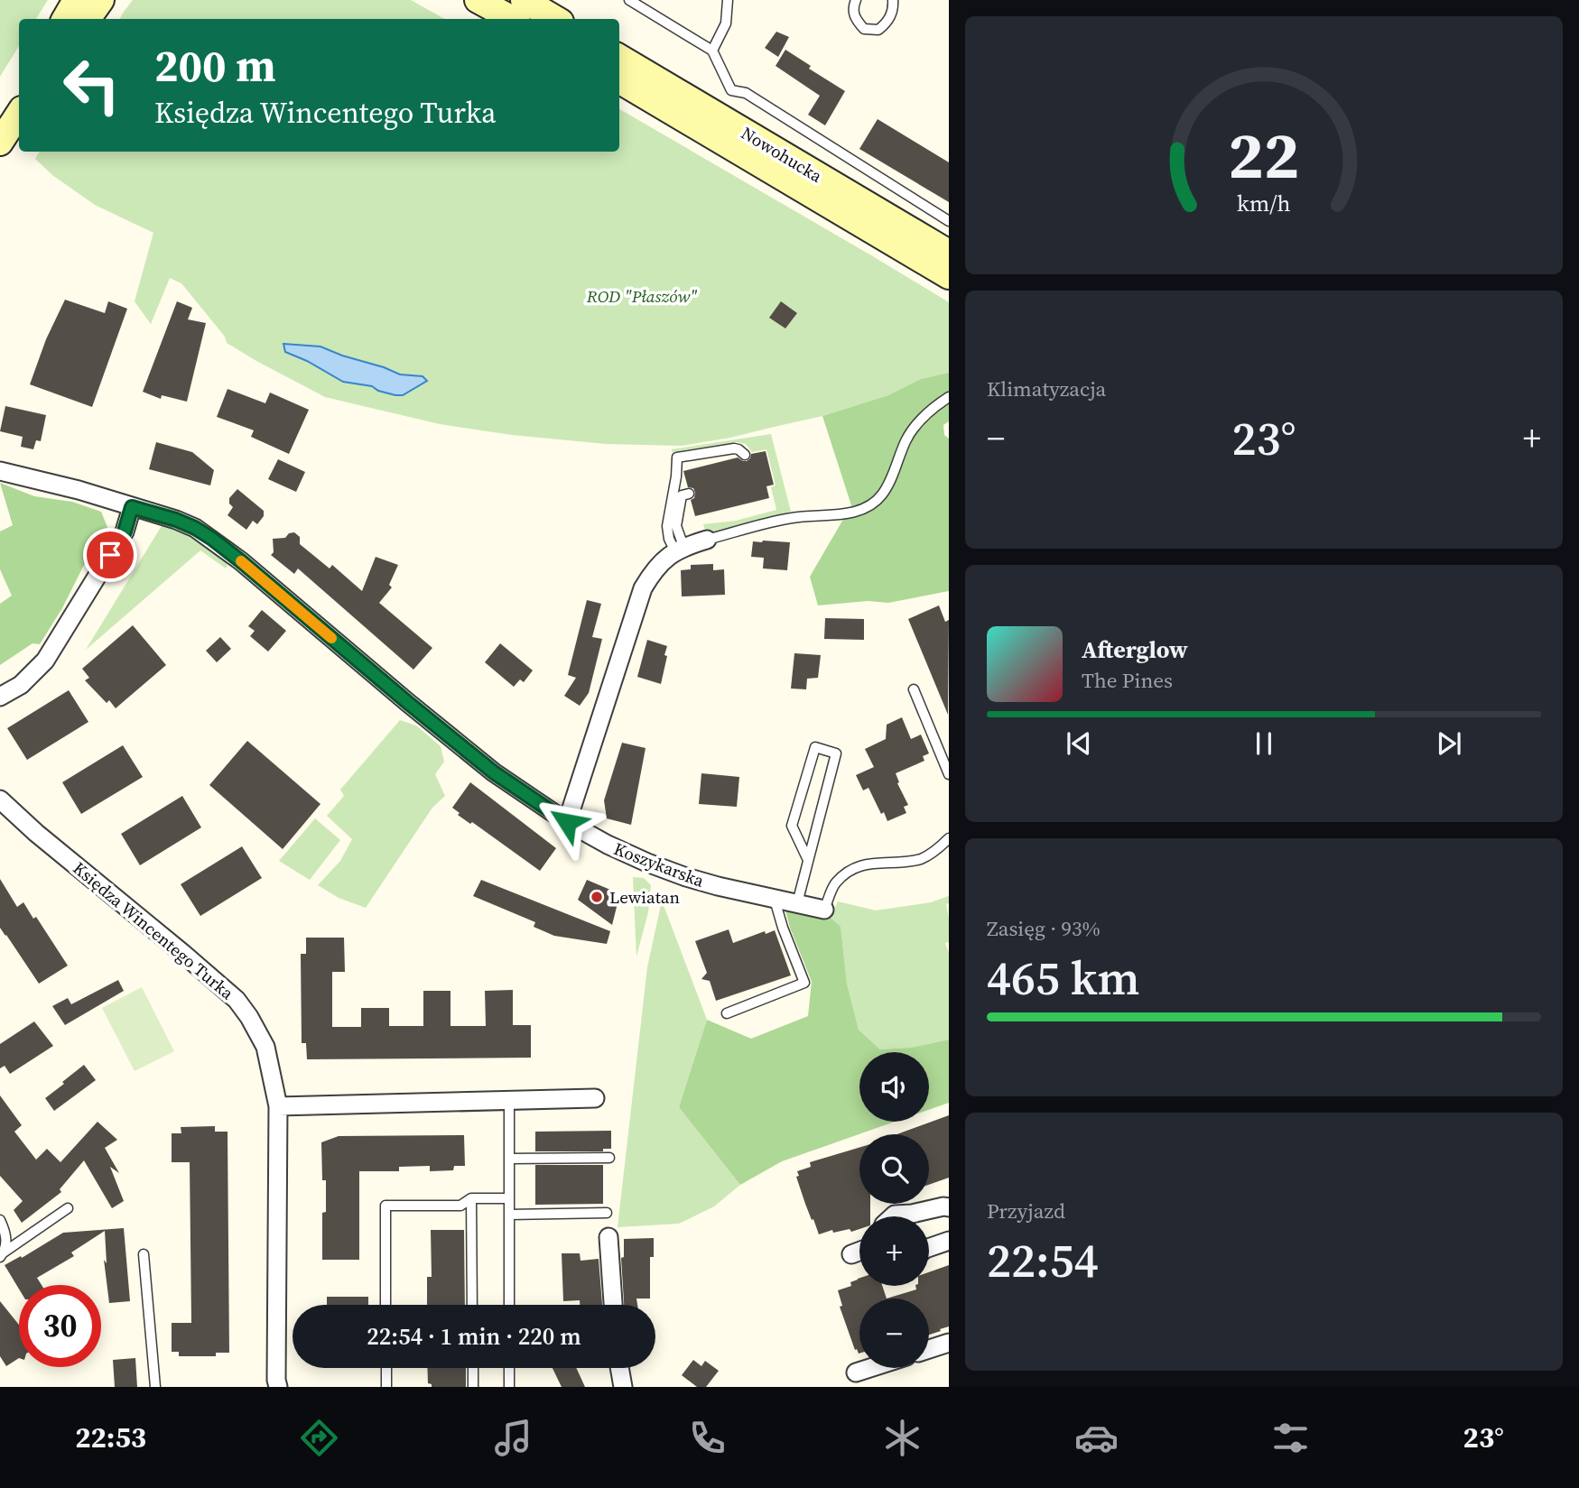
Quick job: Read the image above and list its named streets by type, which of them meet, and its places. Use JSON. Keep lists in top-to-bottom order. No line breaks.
{"streets":{"main road":["Nowohucka"],"street":["Koszykarska","Księdza Wincentego Turka"]},"parks":["ROD \"Płaszów\""],"places":["Lewiatan"],"page":{"turn":["200 m","Księdza Wincentego Turka"],"tile":["Klimatyzacja",["Zasięg · 93%","465 km"],["Przyjazd","22:54"]],"heat":["−","23°","+"],"song":["Afterglow","The Pines"],"map_buttons":["+","−"],"limit":"30","trip":"22:54 · 1 min · 220 m","tabs":["22:53","23°"],"gauge":["22","km/h"]}}
